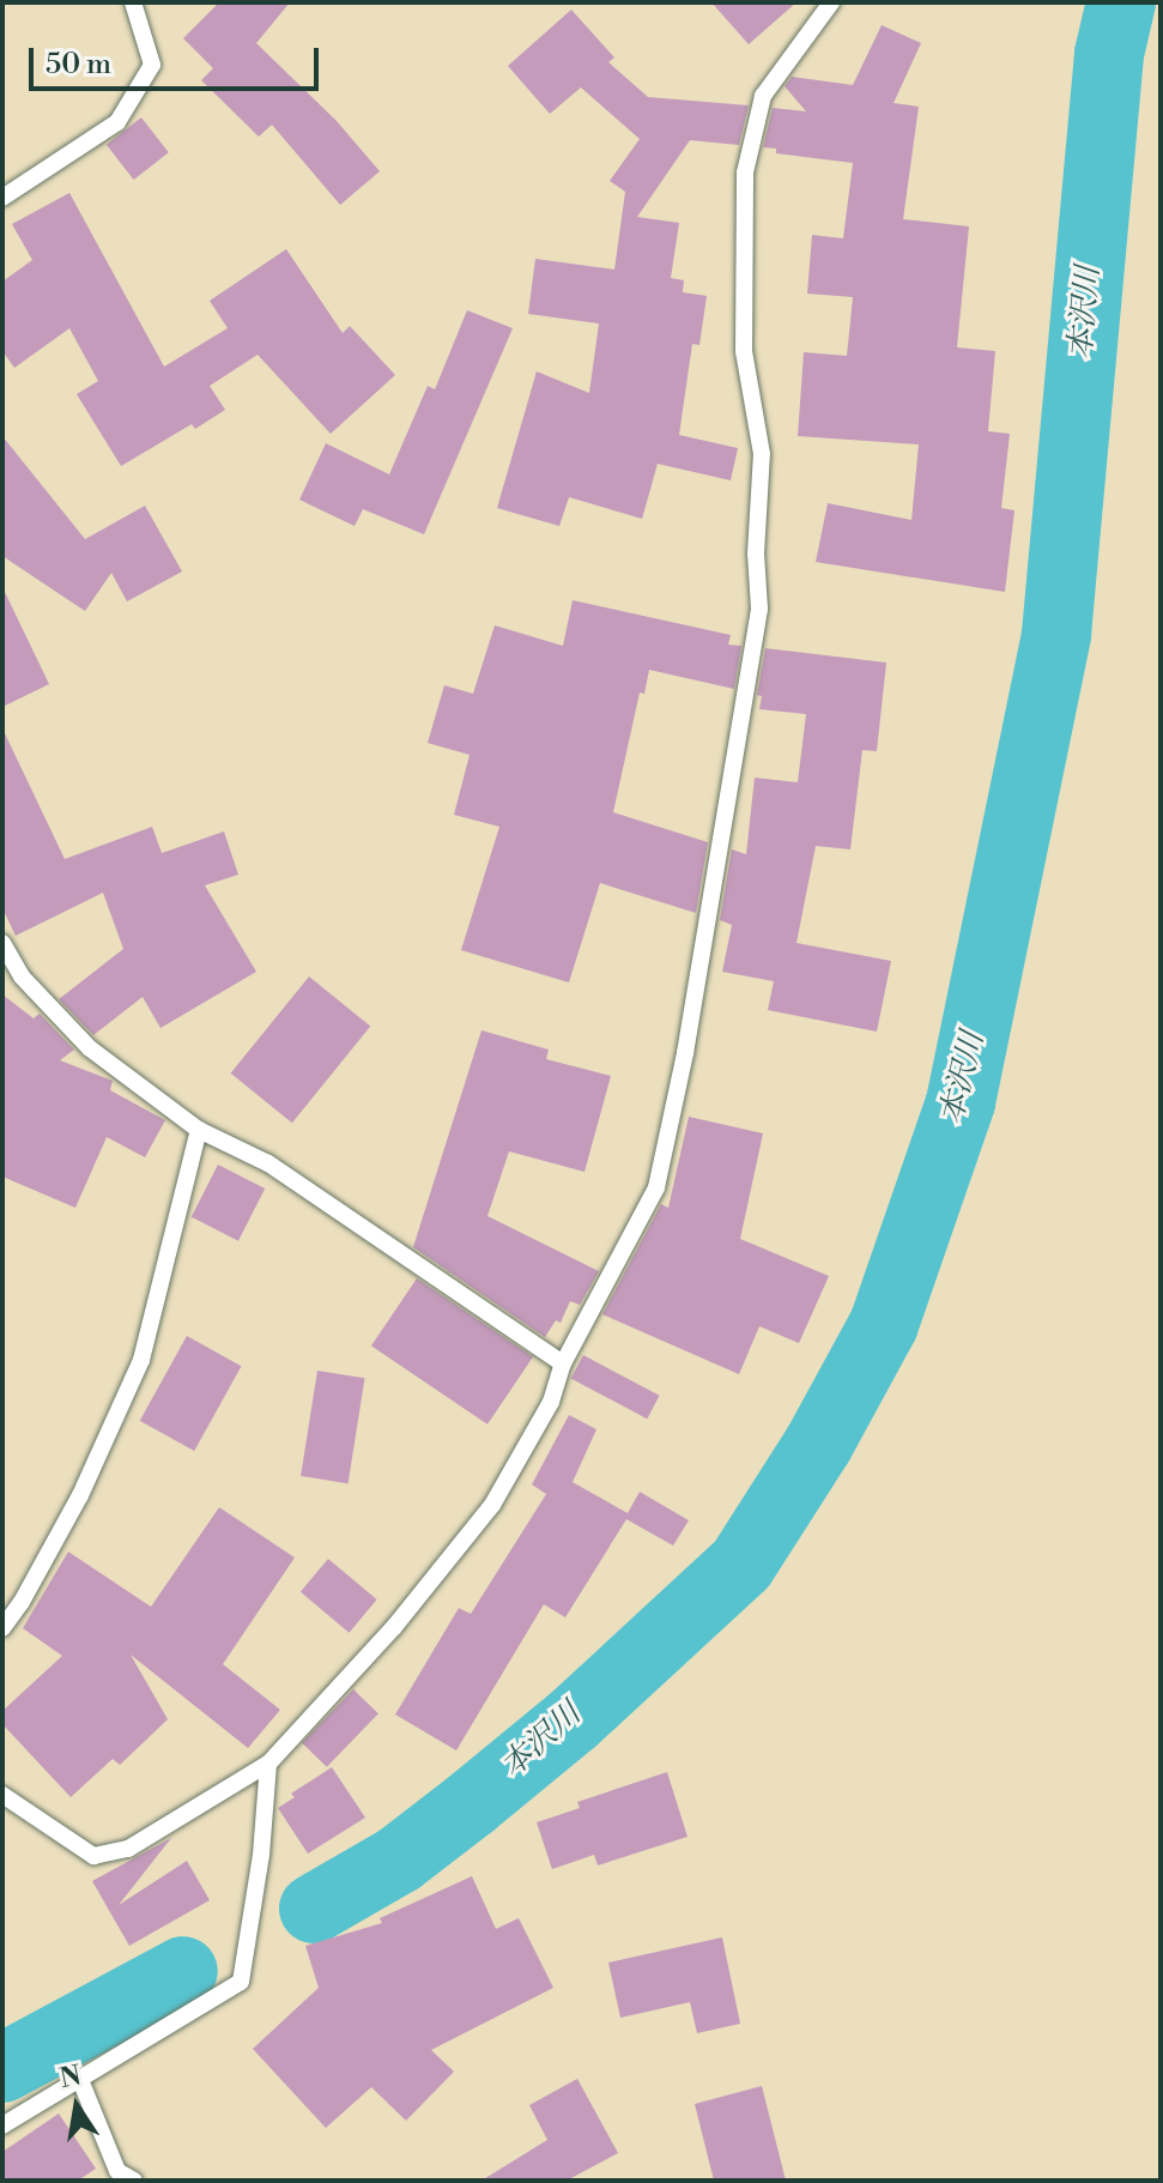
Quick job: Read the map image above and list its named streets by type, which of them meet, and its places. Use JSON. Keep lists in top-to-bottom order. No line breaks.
{"water":["本沢川"],"scale_bar":"50 m","north":"top"}
